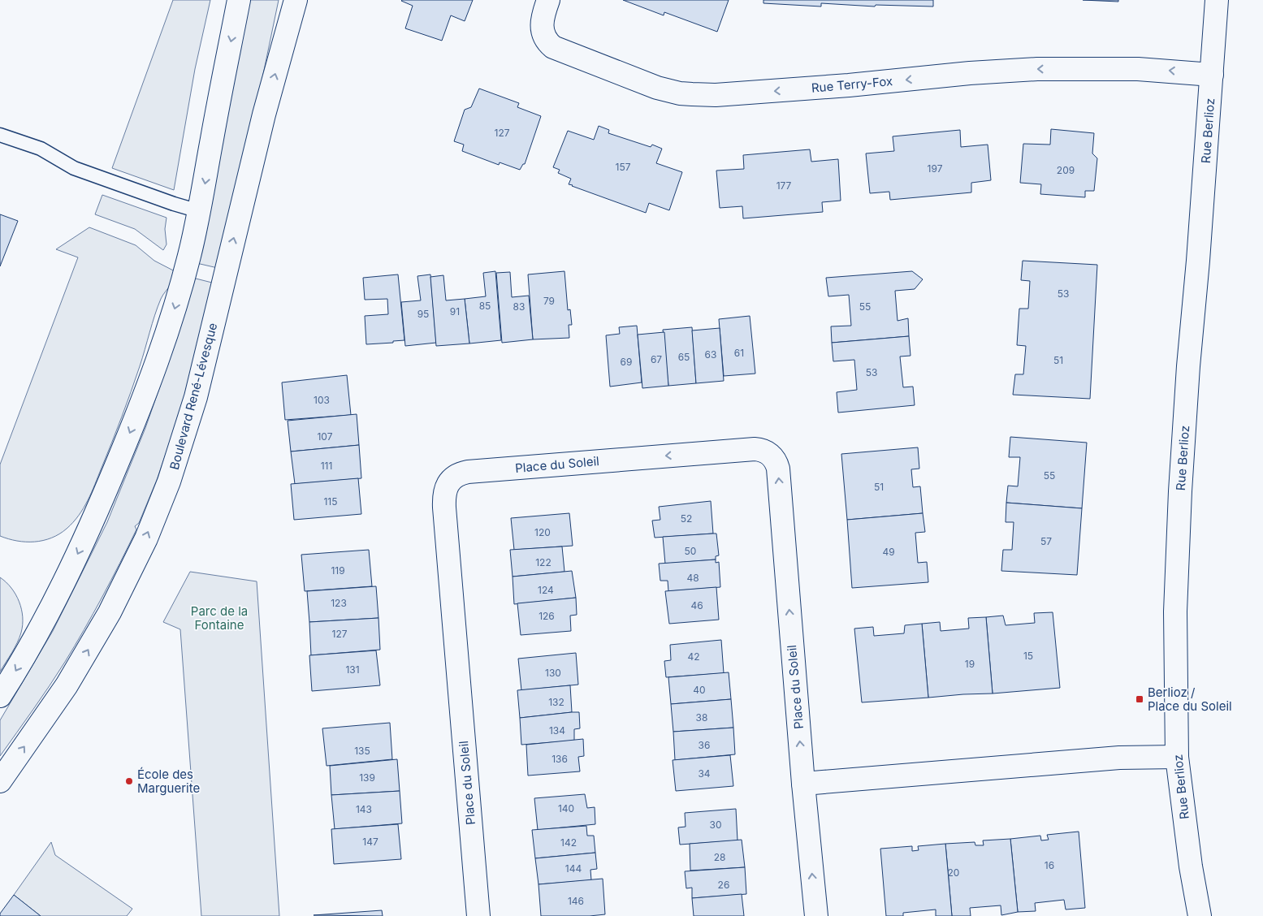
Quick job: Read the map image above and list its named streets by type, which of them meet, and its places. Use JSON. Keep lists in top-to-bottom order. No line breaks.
{"streets":{"street":["Rue Terry-Fox","Rue Berlioz","Boulevard René-Lévesque","Place du Soleil"]},"crossings":[["Rue Terry-Fox","Rue Berlioz"]],"one_way":["Rue Terry-Fox"],"parks":["Parc de la Fontaine"],"places":{"transit":["Berlioz / Place du Soleil"],"other":["École des Marguerite"]},"house_numbers":["127","157","197","209","177","53","79","85","83","55","91","95","61","63","65","67","51","69","53","103","107","111","55","51","115","52","120","57","50","49","122","119","48","124","123","46","126","127","15","42","19","131","130","40","132","38","134","36","135","136","34","139","140","143","30","147","142","28","16","144","20","26","146"]}
